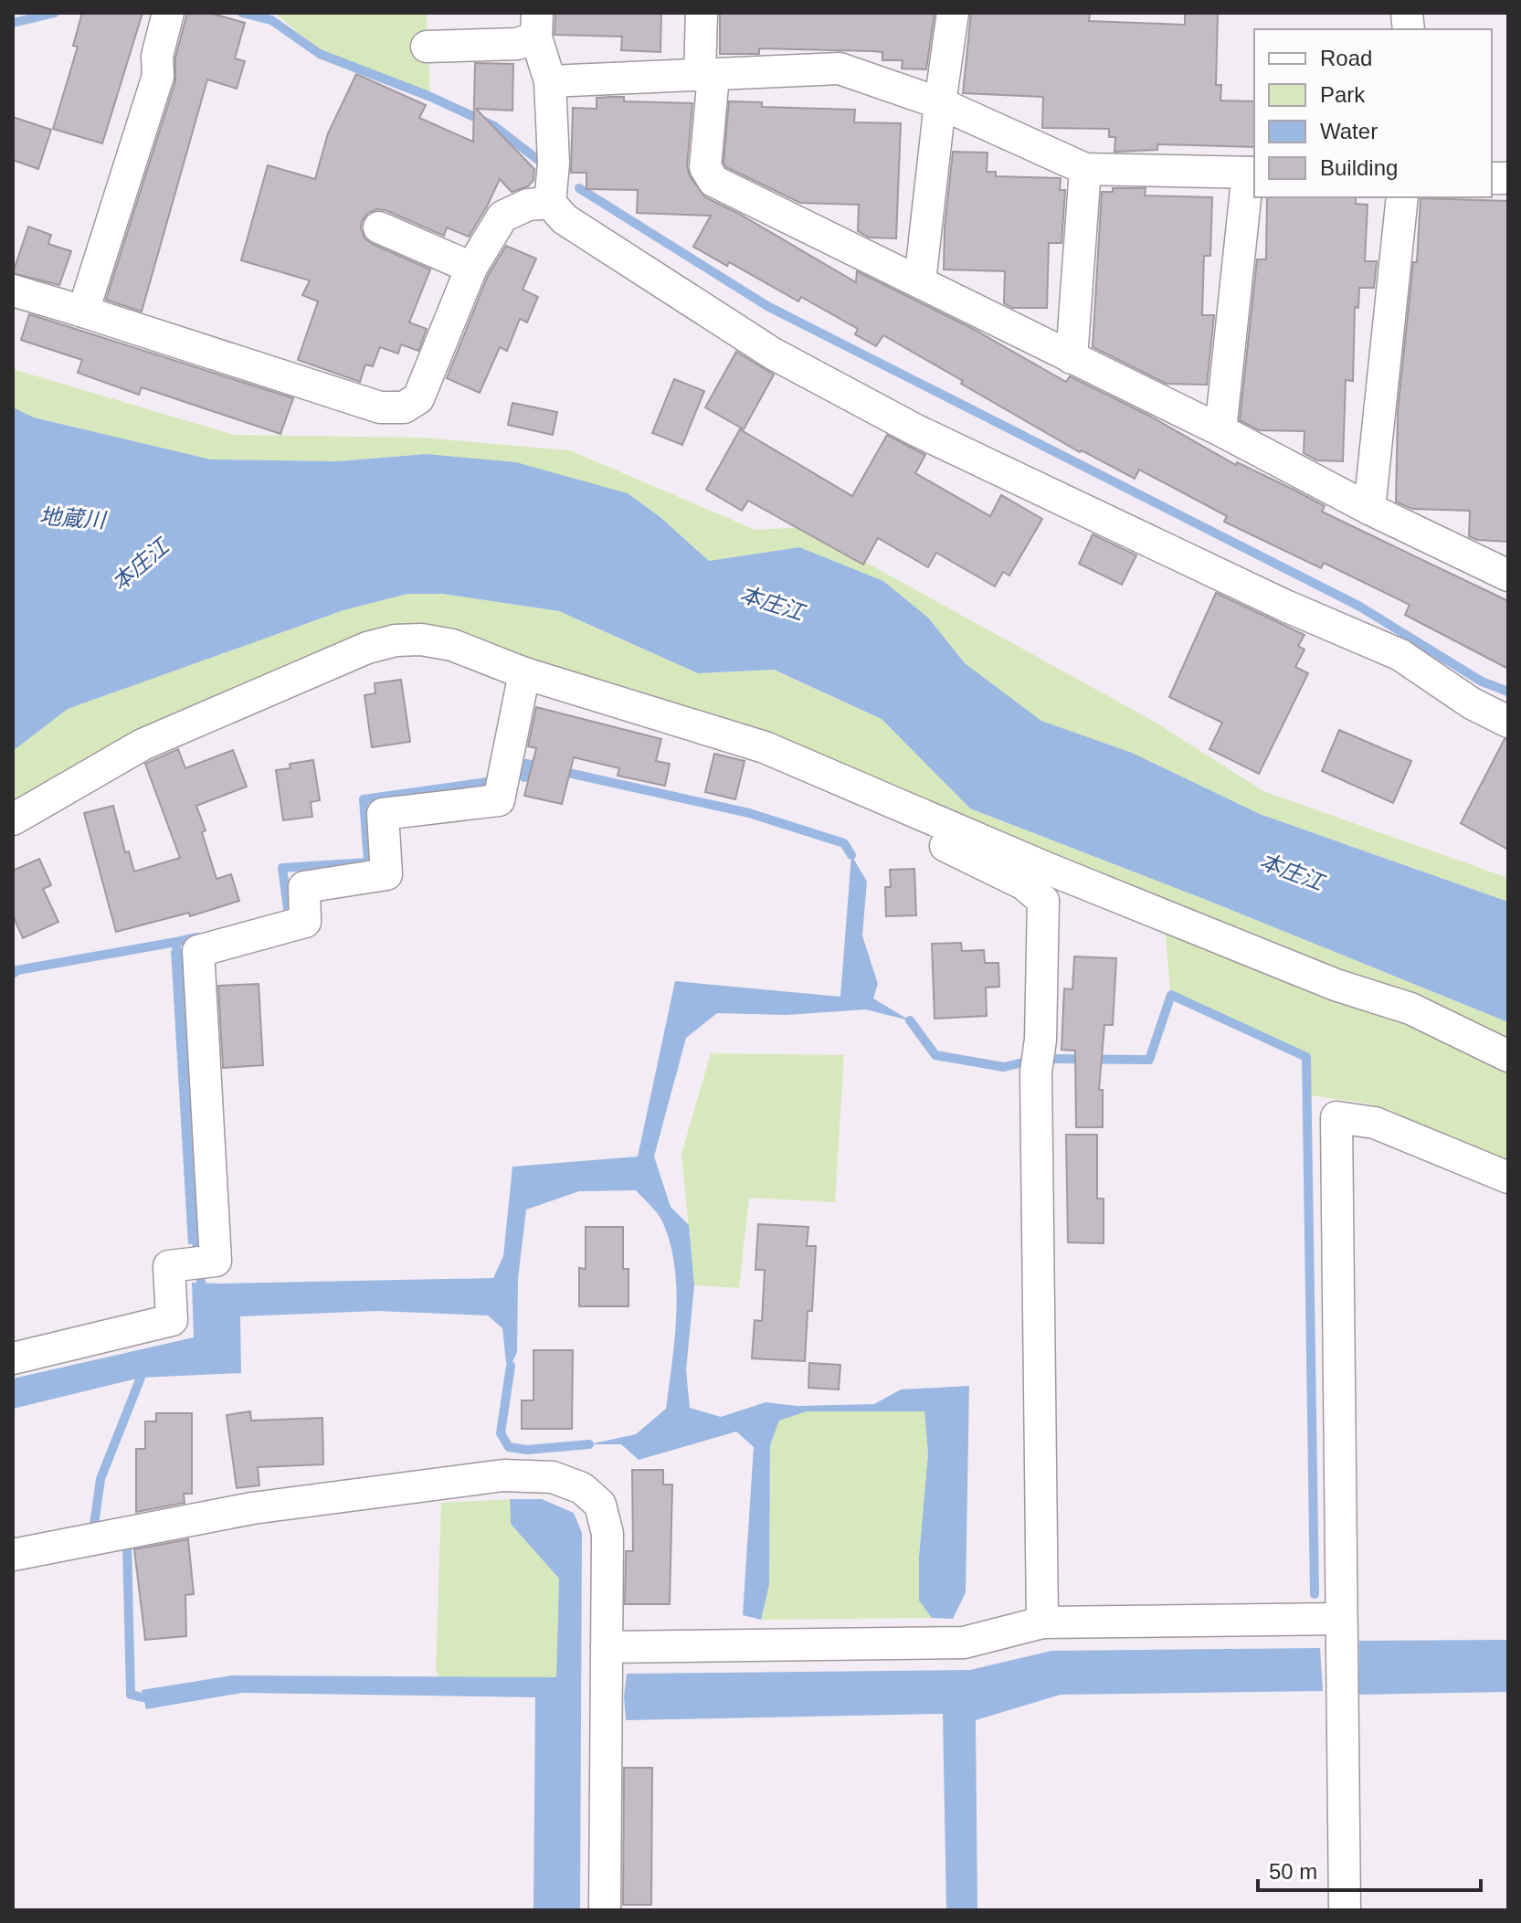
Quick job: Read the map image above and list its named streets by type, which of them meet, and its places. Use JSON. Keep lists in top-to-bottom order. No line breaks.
{"water":["地蔵川","本庄江"],"legend":["Road","Park","Water","Building"],"scale_bar":"50 m"}
